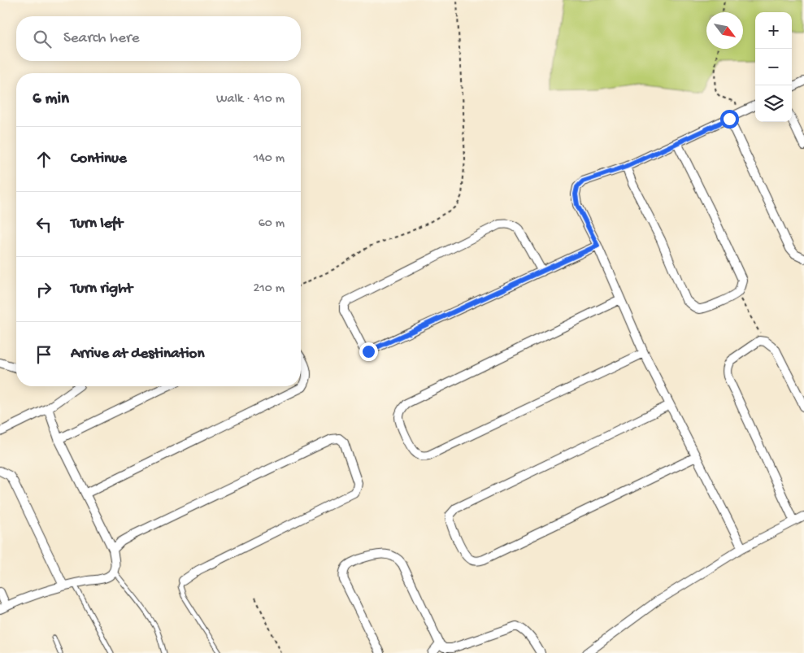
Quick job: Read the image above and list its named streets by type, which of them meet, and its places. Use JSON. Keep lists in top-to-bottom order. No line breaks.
{"north":"bottom right","page":{"map_buttons":["+","−"],"search":"Search here","heading":["6 min","Walk · 410 m"],"list":[["Continue","140 m"],["Turn left","60 m"],["Turn right","210 m"],"Arrive at destination"]}}
